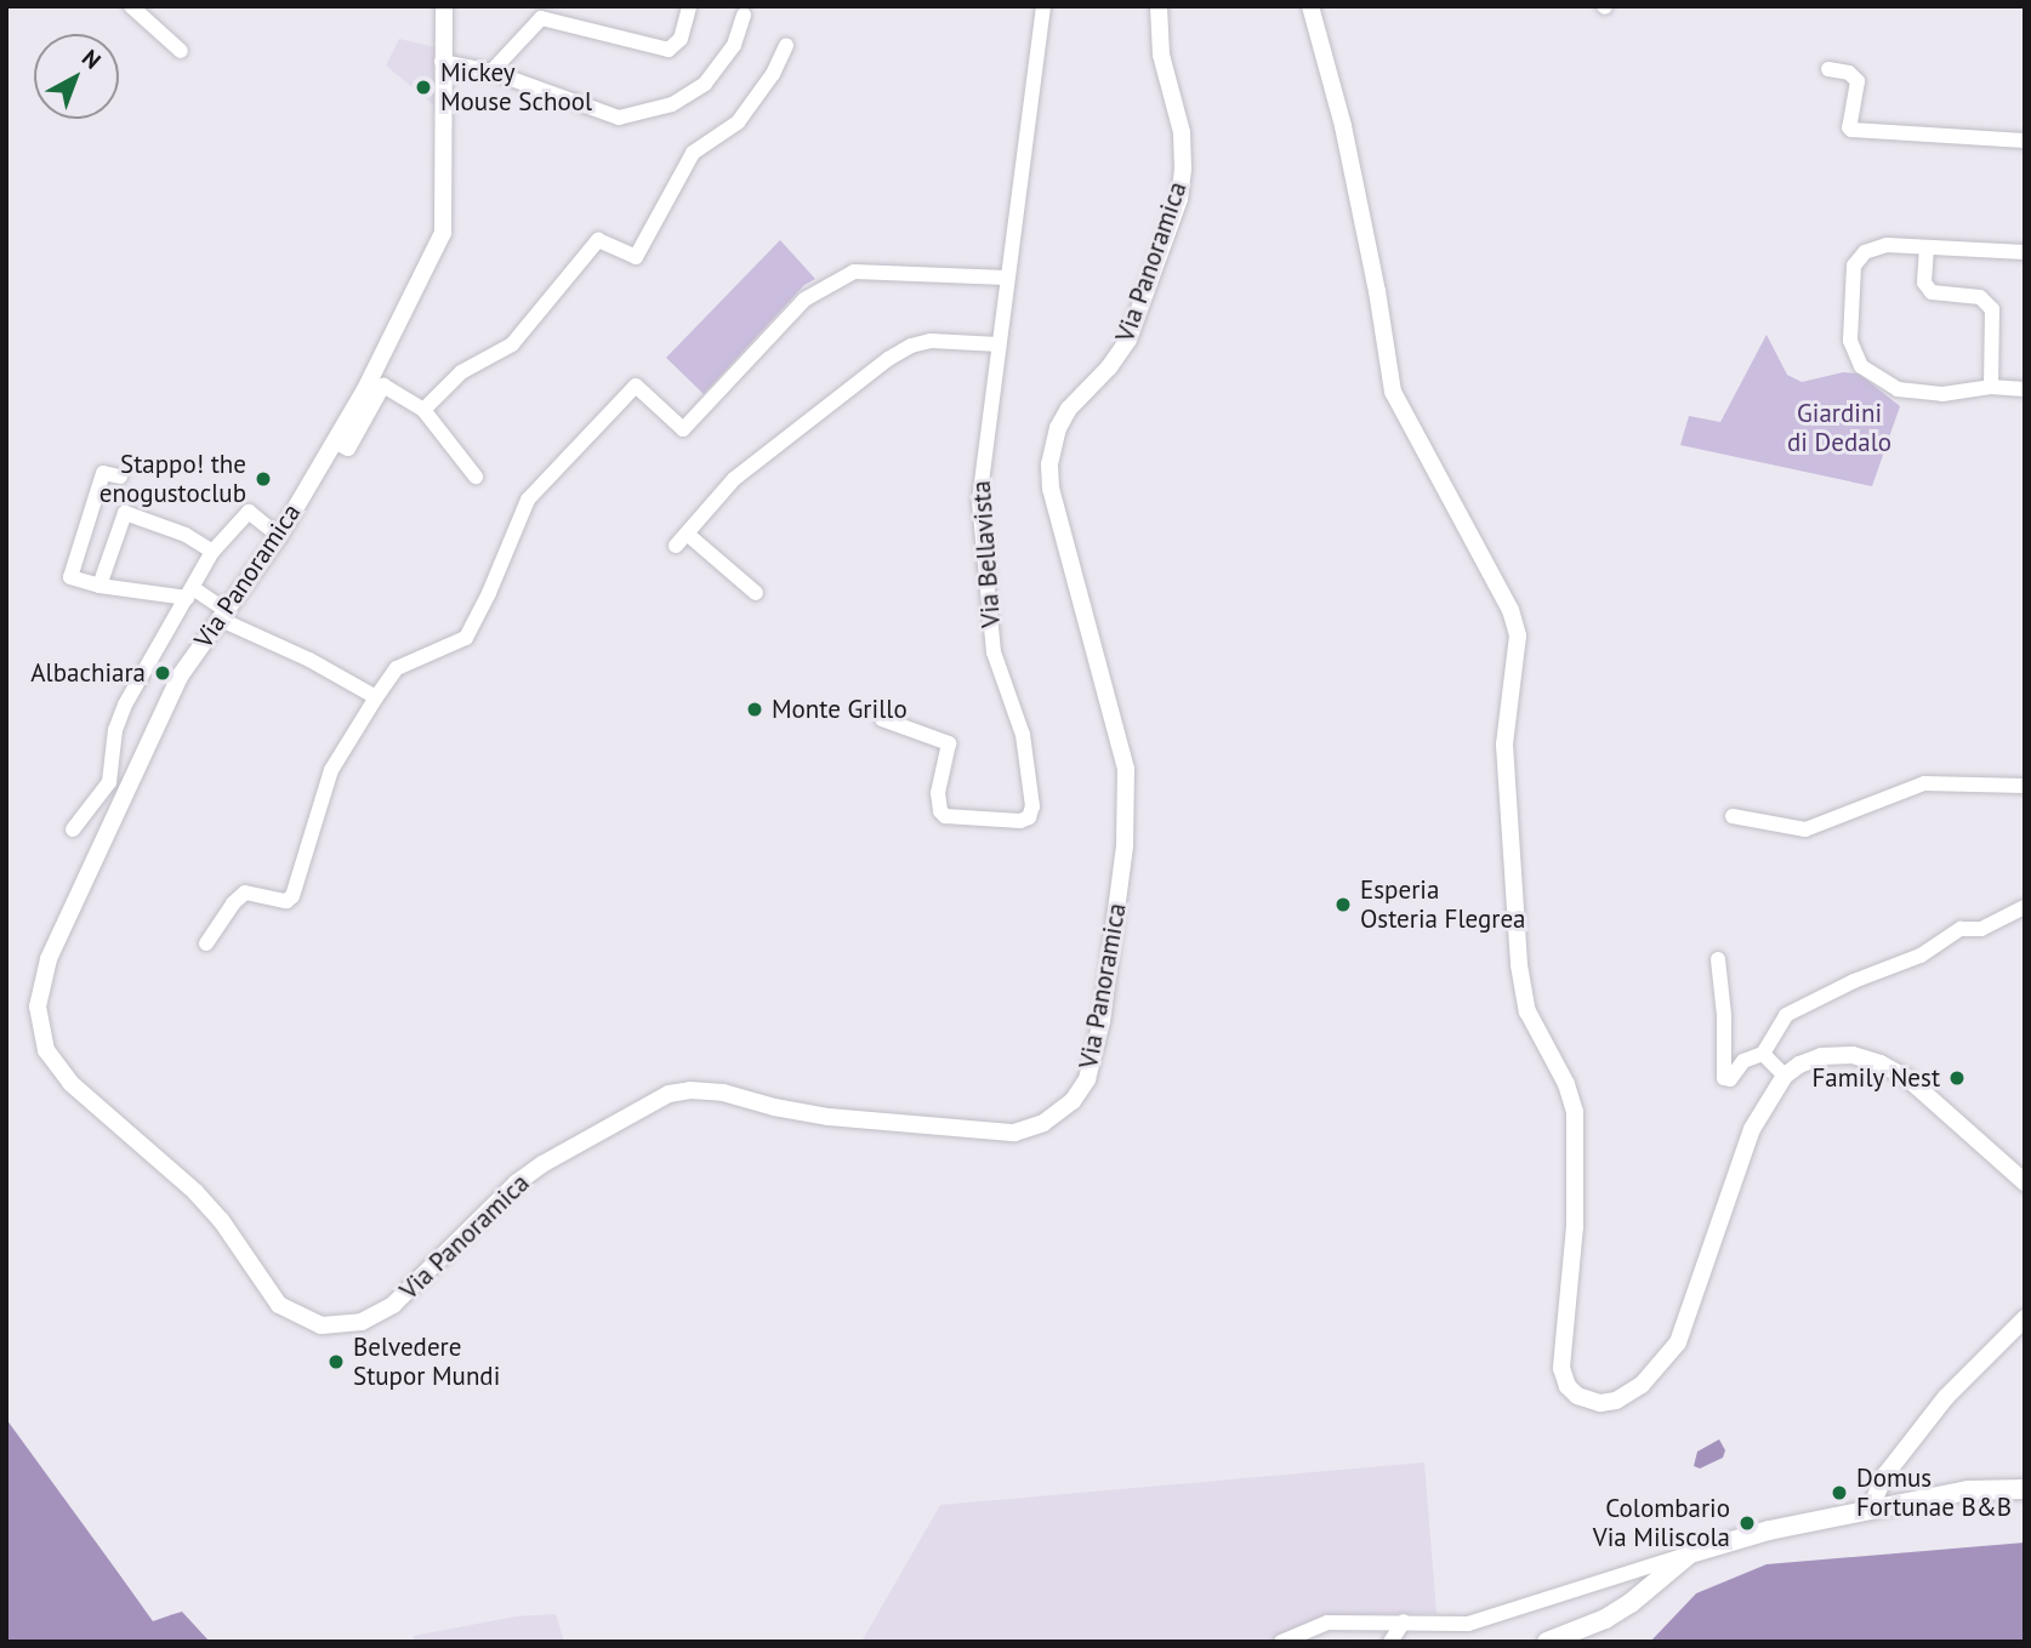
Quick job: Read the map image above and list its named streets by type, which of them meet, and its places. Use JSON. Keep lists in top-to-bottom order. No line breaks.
{"streets":{"street":["Via Panoramica","Via Bellavista"]},"parks":["Giardini di Dedalo"],"places":["Mickey Mouse School","Stappo! the enogustoclub","Albachiara","Monte Grillo","Esperia Osteria Flegrea","Family Nest","Belvedere Stupor Mundi","Domus Fortunae B&B","Colombario Via Miliscola"],"north":"top right"}
